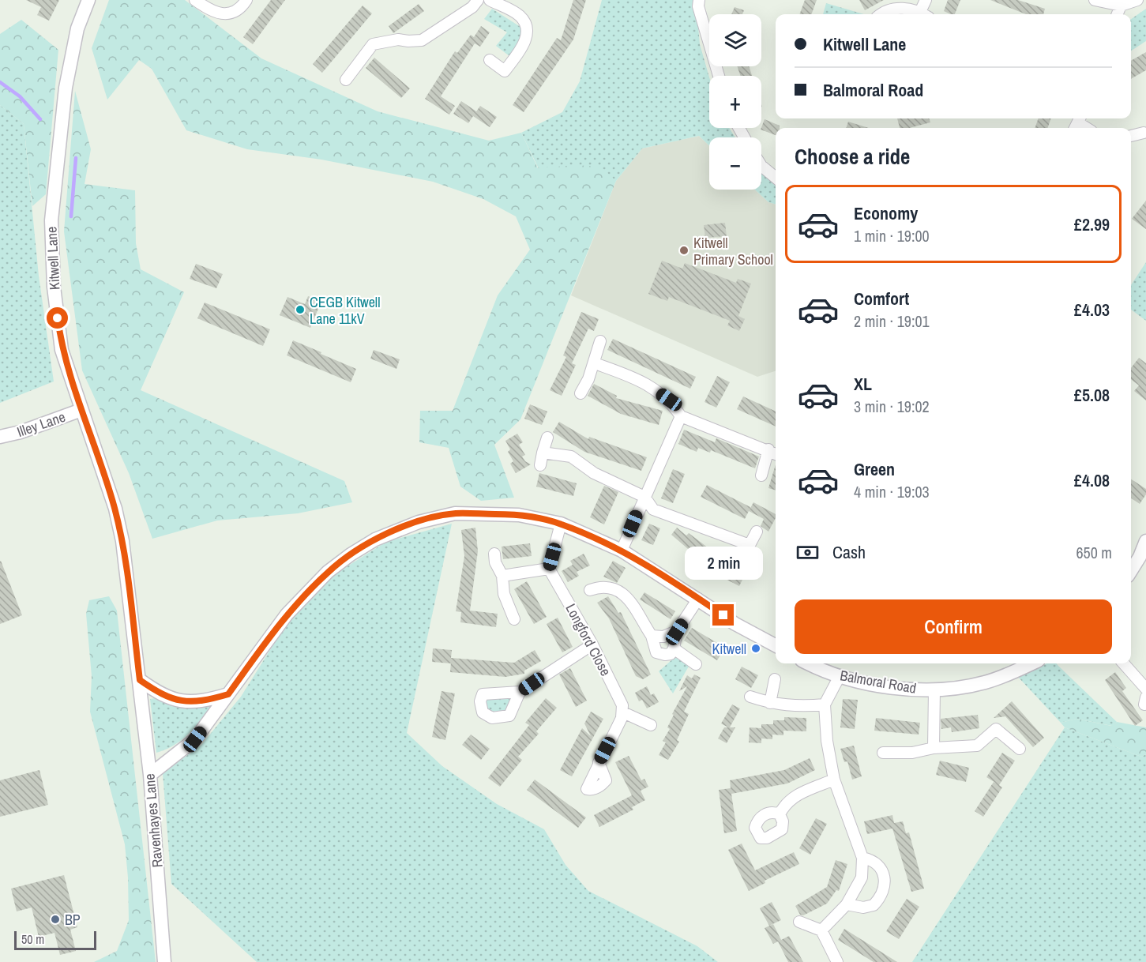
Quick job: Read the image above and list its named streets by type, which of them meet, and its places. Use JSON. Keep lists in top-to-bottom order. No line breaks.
{"streets":{"street":["Kitwell Lane","Illey Lane","Longford Close","Balmoral Road","Ravenhayes Lane"]},"crossings":[["Kitwell Lane","Illey Lane"],["Kitwell Lane","Ravenhayes Lane"]],"places":["Kitwell Primary School","CEGB Kitwell Lane 11kV","Kitwell","BP"],"scale_bar":"50 m","page":{"map_buttons":["+","−"],"banner":["Kitwell Lane","Balmoral Road"],"heading":"Choose a ride","list":[{"name":"Economy","note":"1 min · 19:00","value":"£2.99"},{"name":"Comfort","note":"2 min · 19:01","value":"£4.03"},{"name":"XL","note":"3 min · 19:02","value":"£5.08"},{"name":"Green","note":"4 min · 19:03","value":"£4.08"}],"pay":["Cash","650 m"],"bubble":"2 min","buttons":"Confirm","scale":"50 m"}}
